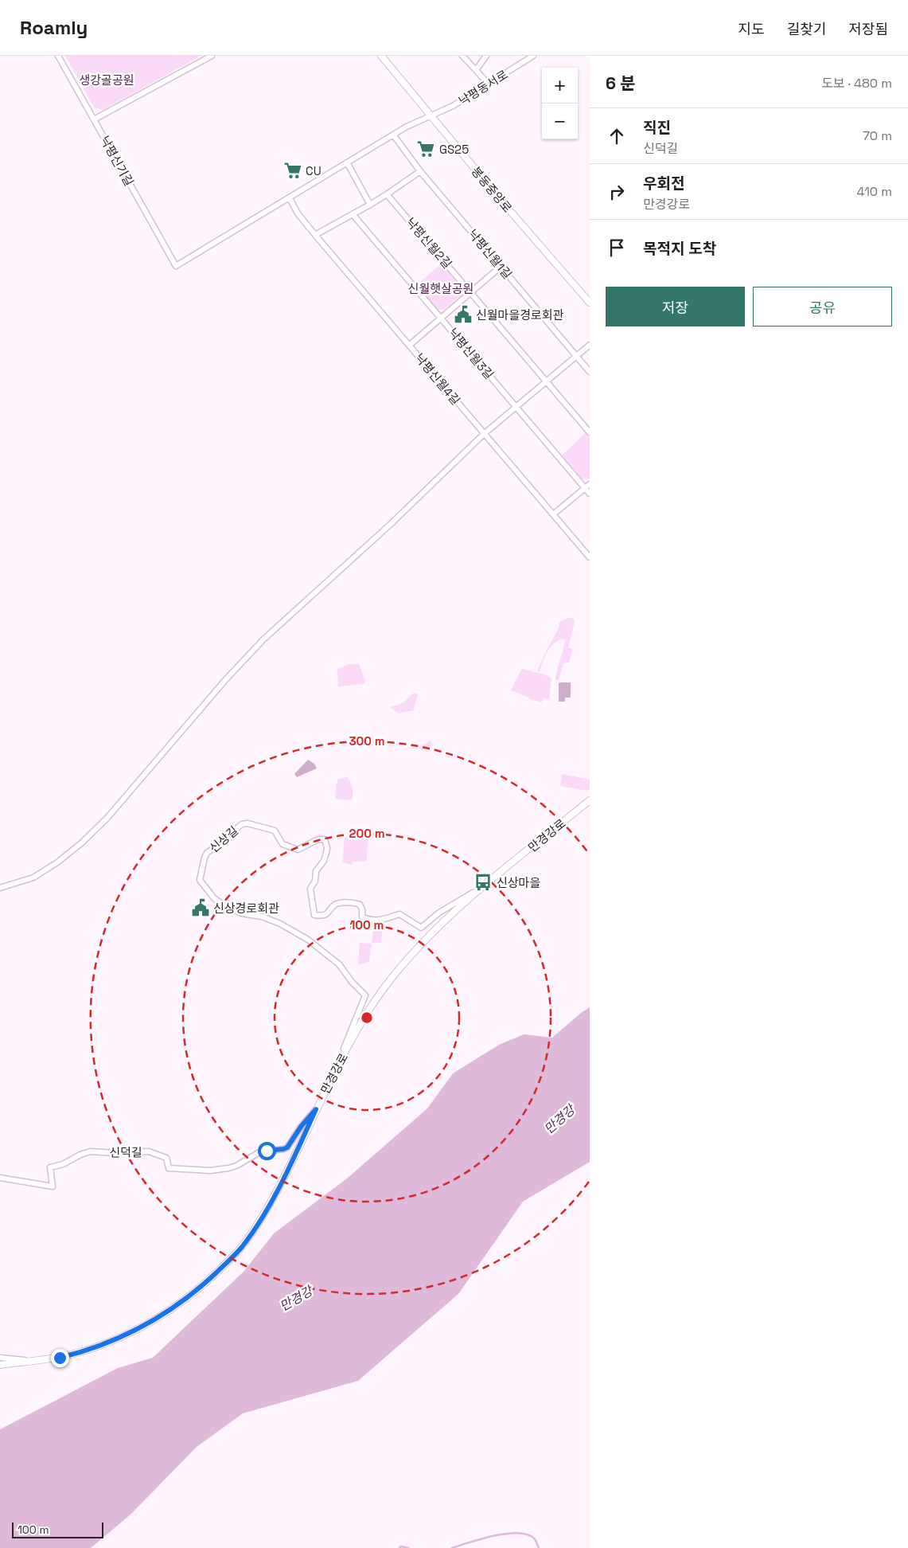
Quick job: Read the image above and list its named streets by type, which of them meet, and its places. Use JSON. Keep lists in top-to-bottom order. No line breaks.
{"streets":{"street":["낙평동서로","낙평신기길","봉동중앙로","낙평신월2길","낙평신월1길","낙평신월3길","낙평신월4길","만경강로","신상길","신덕길"]},"crossings":[["낙평동서로","낙평신기길"],["낙평동서로","봉동중앙로"],["낙평동서로","낙평신월1길"],["낙평동서로","낙평신월4길"],["만경강로","신상길"],["만경강로","신덕길"]],"water":["만경강"],"parks":["생강골공원","신월햇살공원"],"places":{"supermarket":["GS25","CU"],"public building":["신월마을경로회관","신상경로회관"],"bus stop":["신상마을"]},"scale_bar":"100 m","page":{"header":"Roamly","nav":["지도","길찾기","저장됨"],"heading":["6 분","도보 · 480 m"],"map_buttons":["+","−"],"list":[["직진","신덕길","70 m"],["우회전","만경강로","410 m"],"목적지 도착"],"buttons":["저장","공유"],"scale":"100 m"},"rings":["300 m","200 m","100 m"]}
